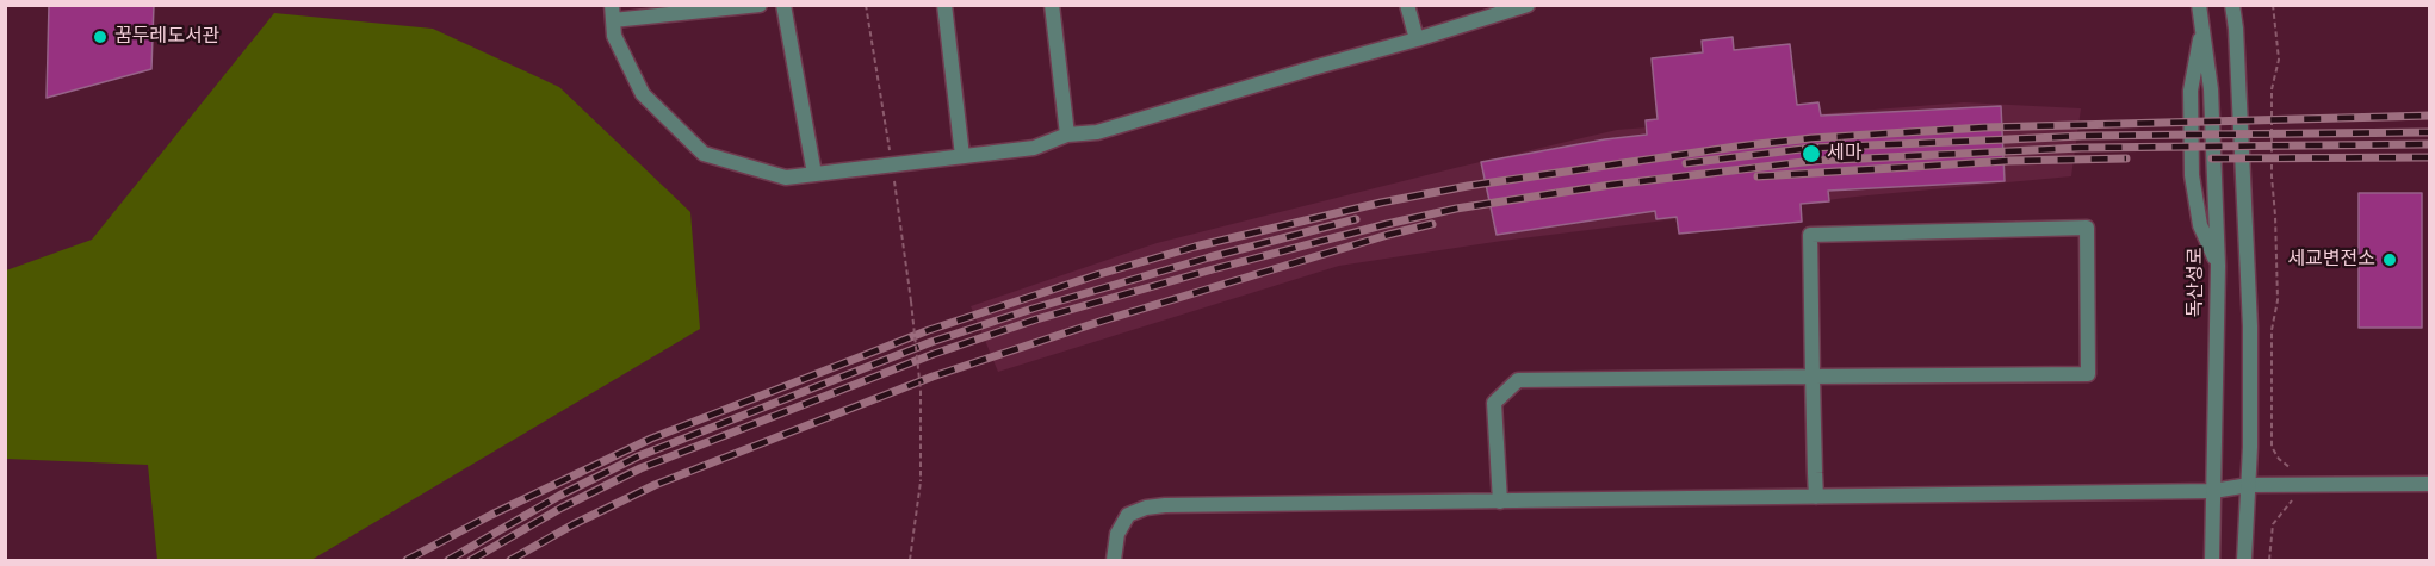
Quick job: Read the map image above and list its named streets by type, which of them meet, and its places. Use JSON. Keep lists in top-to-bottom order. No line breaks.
{"streets":{"street":["독산성로"]},"places":["꿈두레도서관","세마","세교변전소"]}
